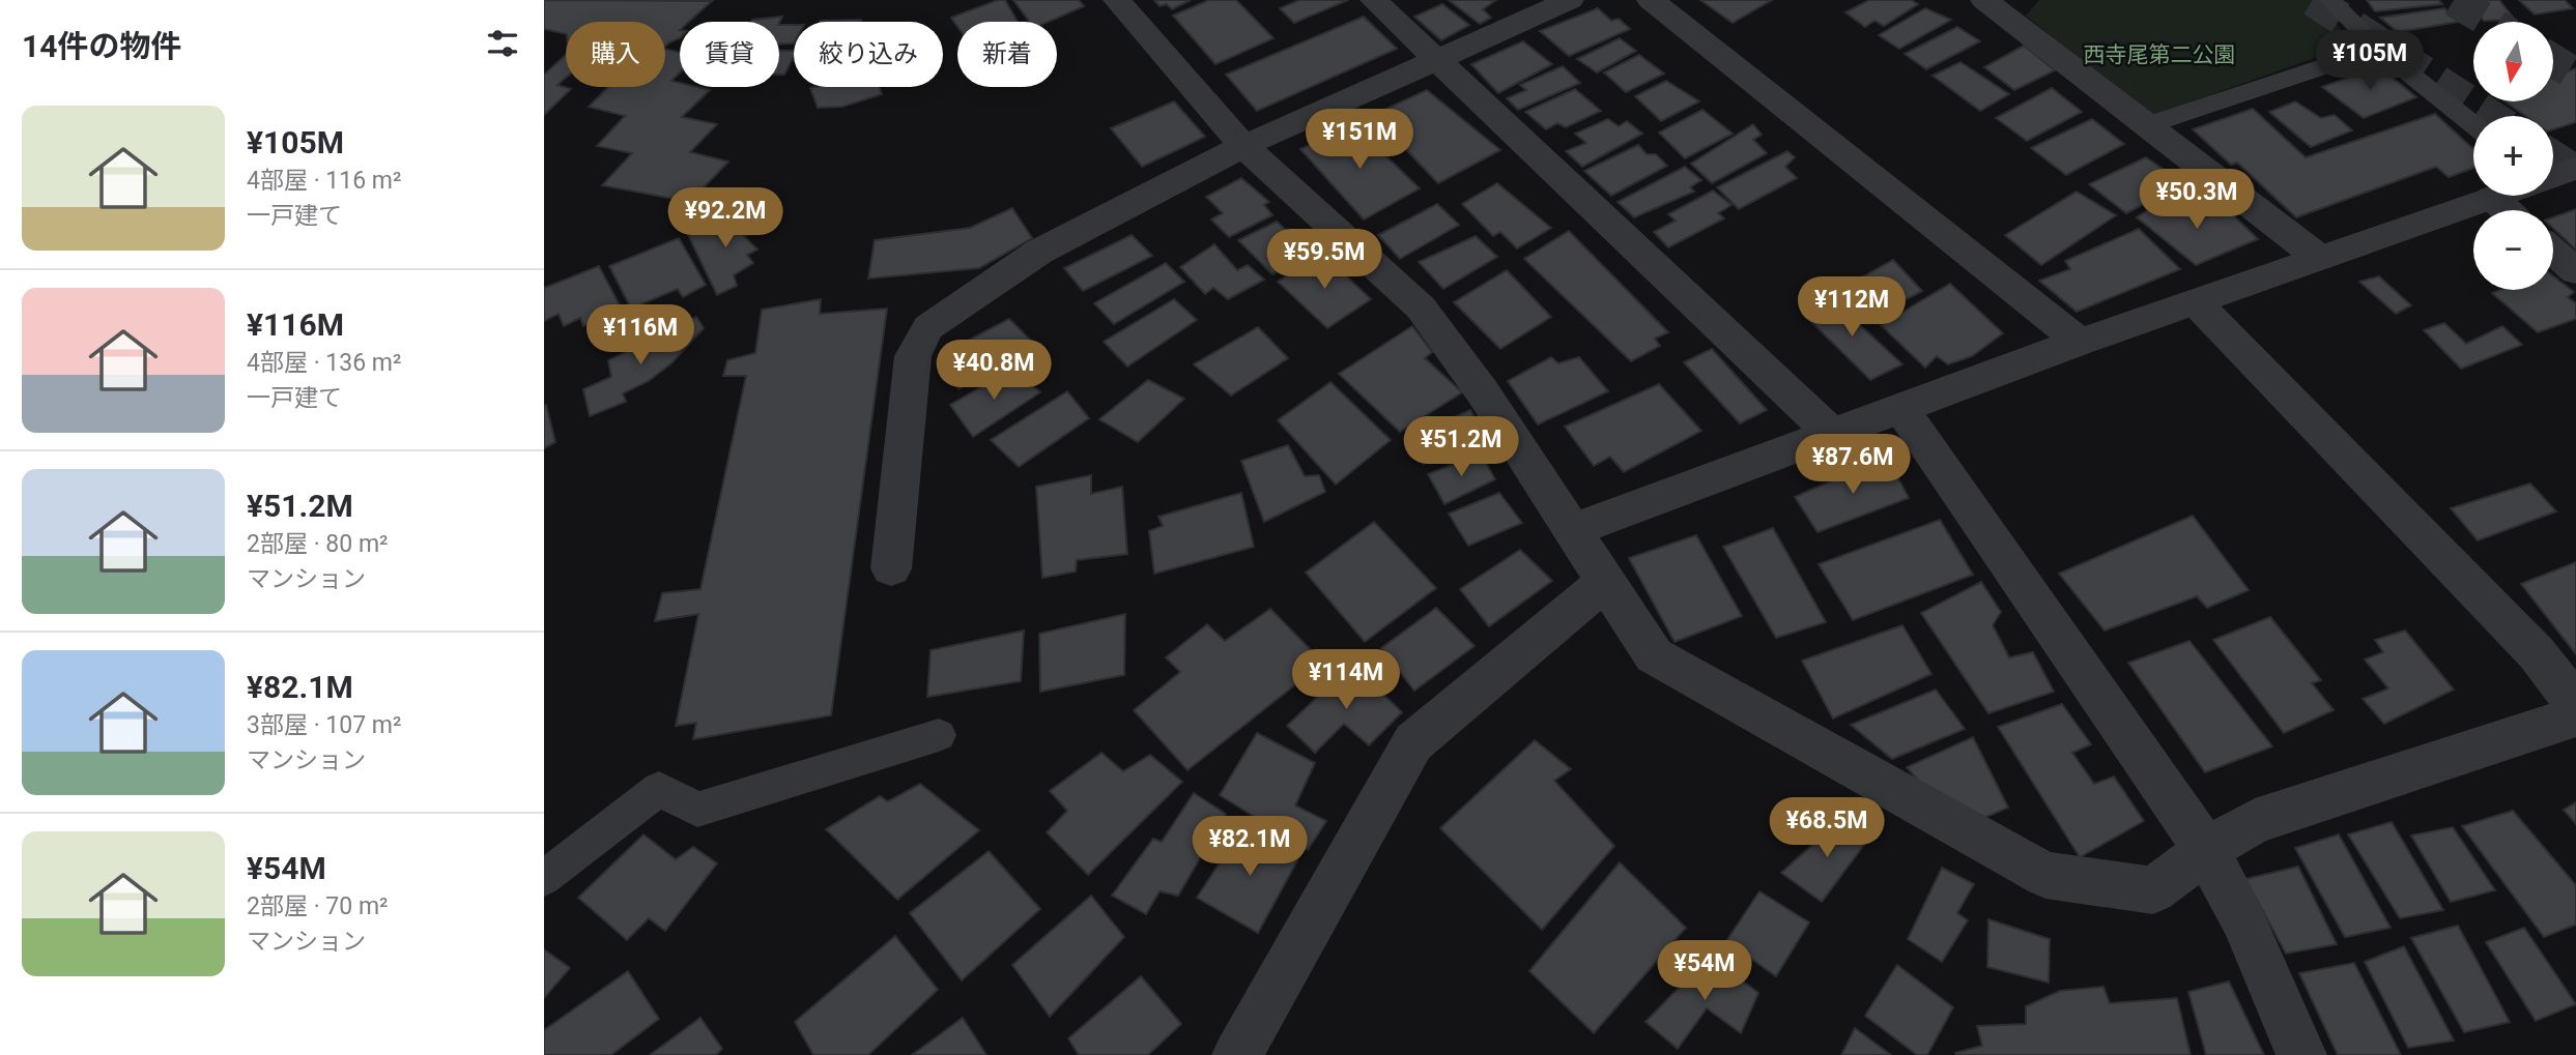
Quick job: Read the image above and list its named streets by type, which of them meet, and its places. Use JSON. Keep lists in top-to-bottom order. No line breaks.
{"parks":["西寺尾第二公園"],"north":"bottom","page":{"heading":"14件の物件","map_buttons":["+","−"],"chip":["購入","賃貸","絞り込み","新着"],"price":["¥105M","¥151M","¥50.3M","¥92.2M","¥59.5M","¥112M","¥116M","¥40.8M","¥51.2M","¥87.6M","¥114M","¥68.5M","¥82.1M","¥54M"],"list":[{"name":"¥105M","note":"4部屋 · 116 m² · 一戸建て"},{"name":"¥116M","note":"4部屋 · 136 m² · 一戸建て"},{"name":"¥51.2M","note":"2部屋 · 80 m² · マンション"},{"name":"¥82.1M","note":"3部屋 · 107 m² · マンション"},{"name":"¥54M","note":"2部屋 · 70 m² · マンション"}]}}
